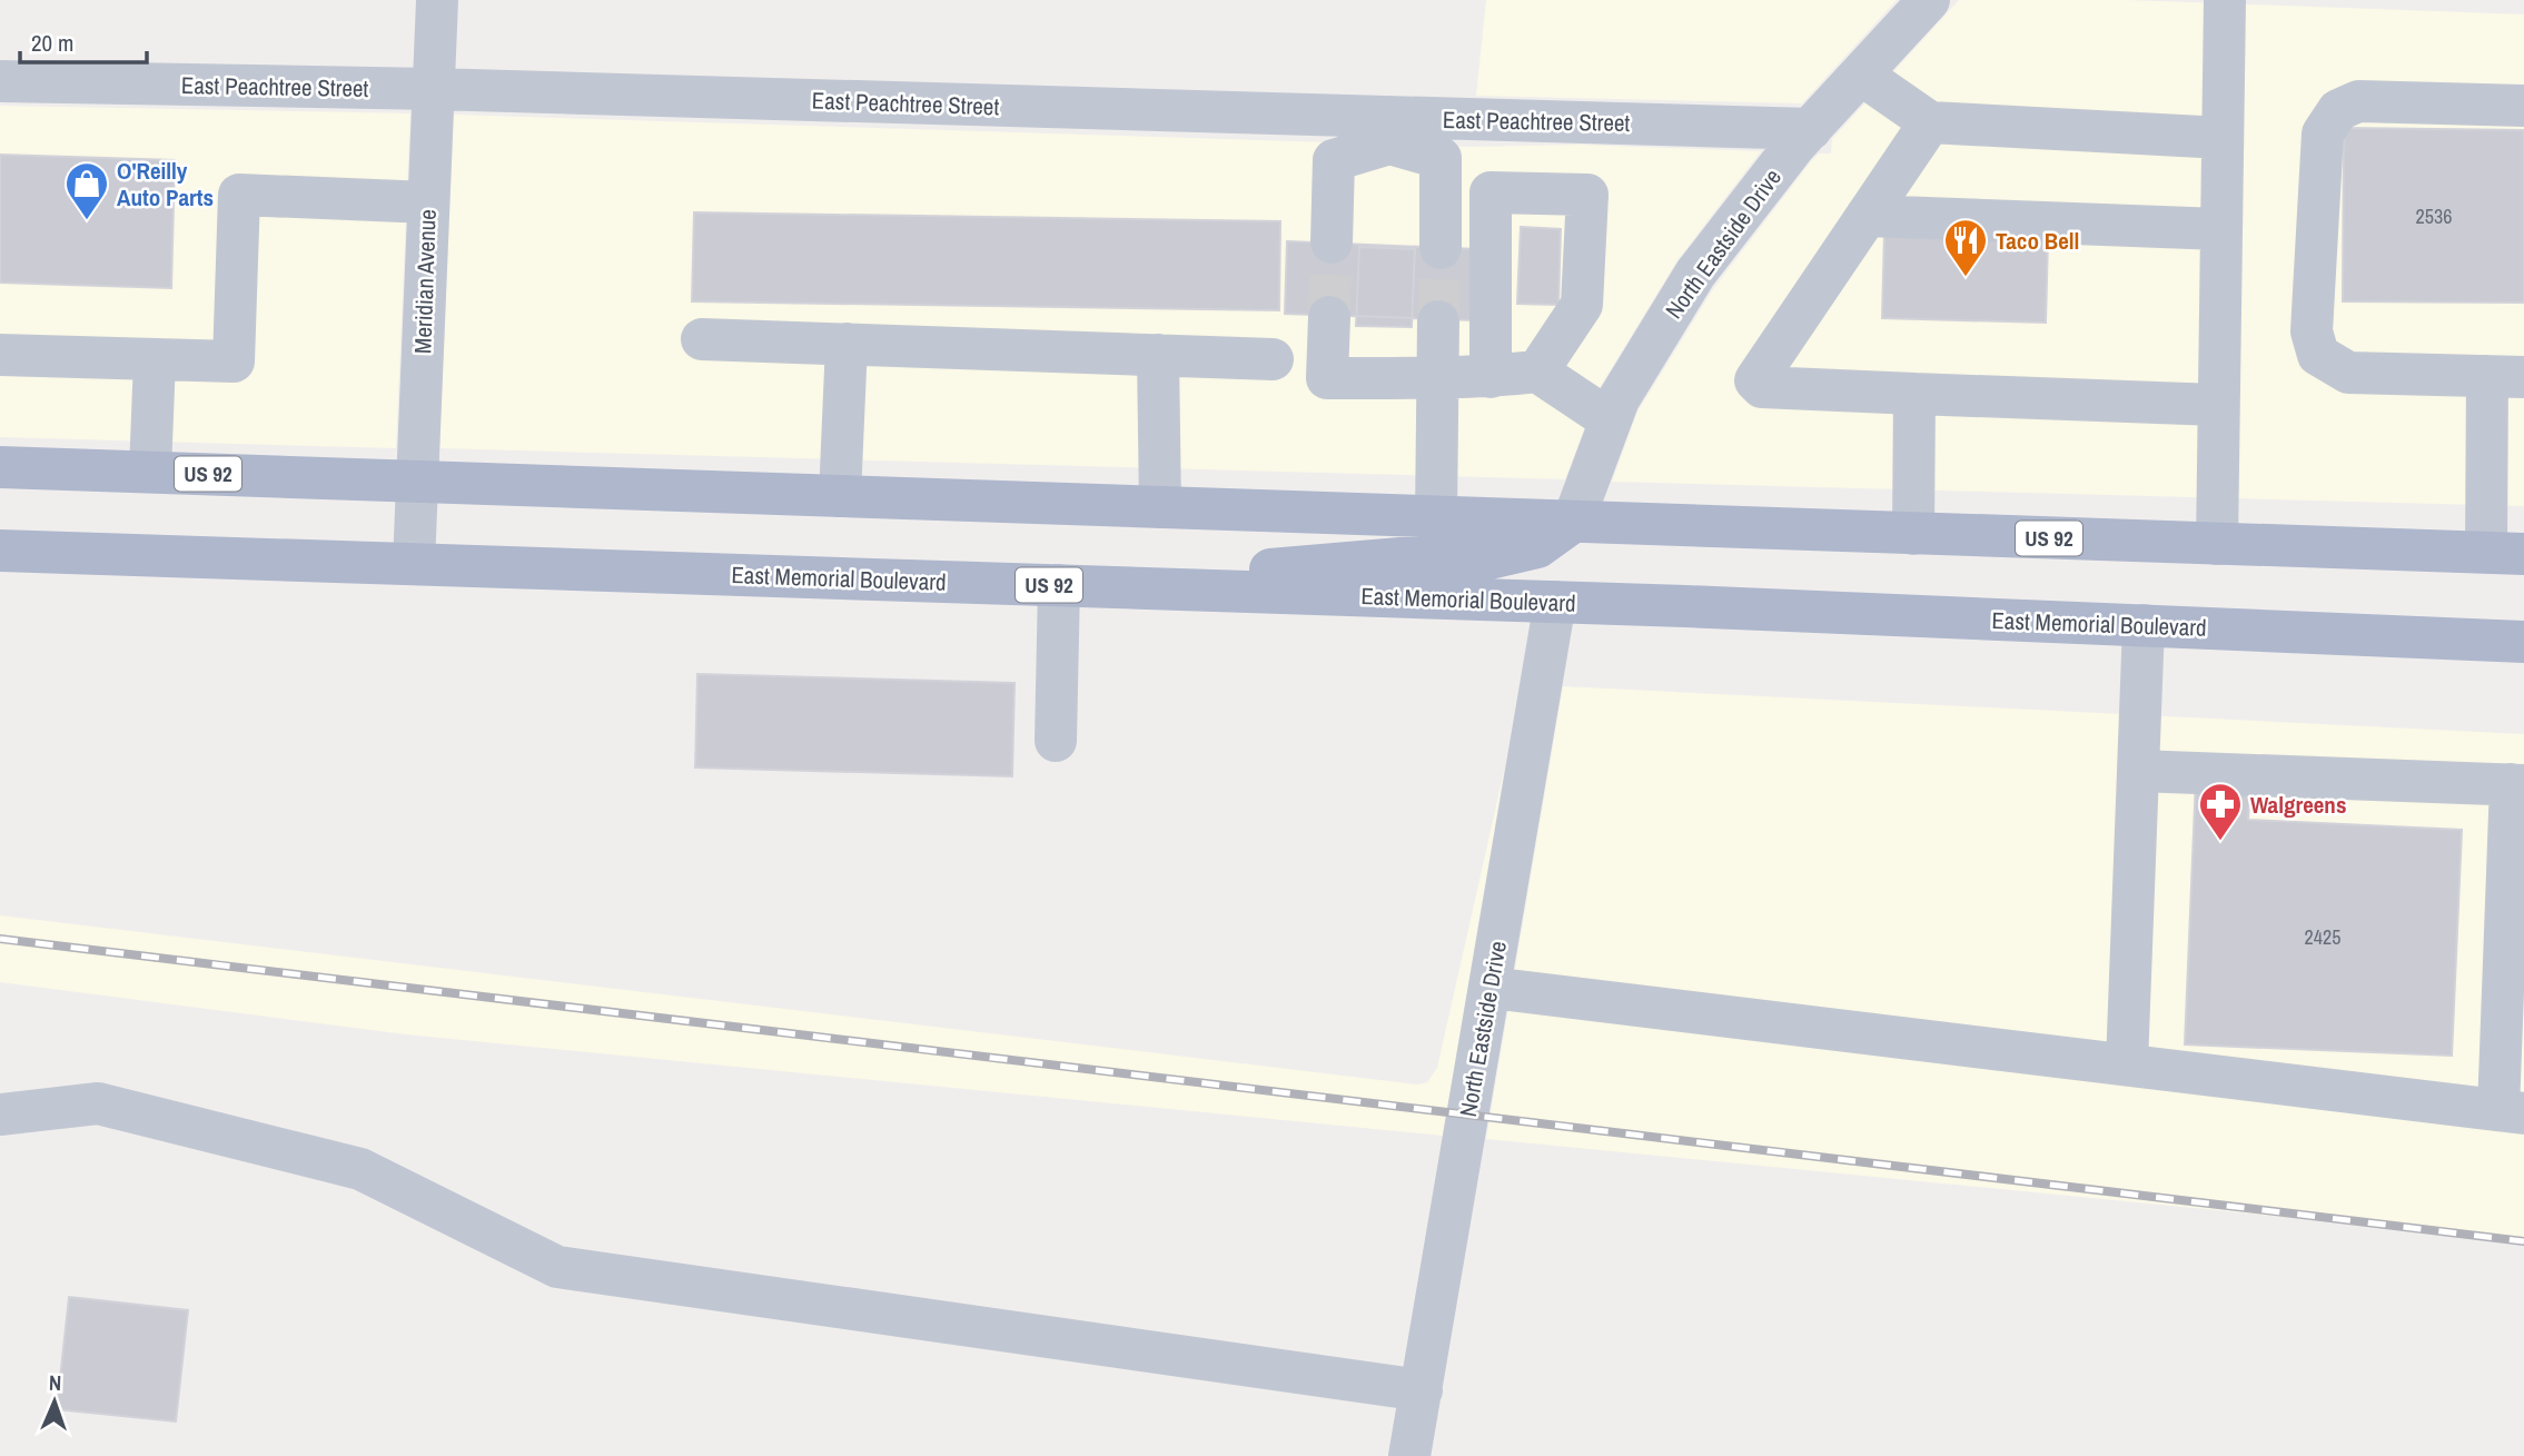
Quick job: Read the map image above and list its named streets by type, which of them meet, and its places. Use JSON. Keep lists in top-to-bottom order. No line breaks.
{"streets":{"main road":["US 92","East Memorial Boulevard"],"street":["East Peachtree Street","North Eastside Drive","Meridian Avenue"]},"crossings":[["East Peachtree Street","North Eastside Drive"],["East Peachtree Street","Meridian Avenue"],["North Eastside Drive","US 92"],["North Eastside Drive","East Memorial Boulevard"],["Meridian Avenue","US 92"],["Meridian Avenue","East Memorial Boulevard"],["US 92","East Memorial Boulevard"]],"places":{"shop":["O'Reilly Auto Parts"],"restaurant":["Taco Bell"],"pharmacy":["Walgreens"]},"house_numbers":["2536","2425"],"scale_bar":"20 m","north":"top"}
